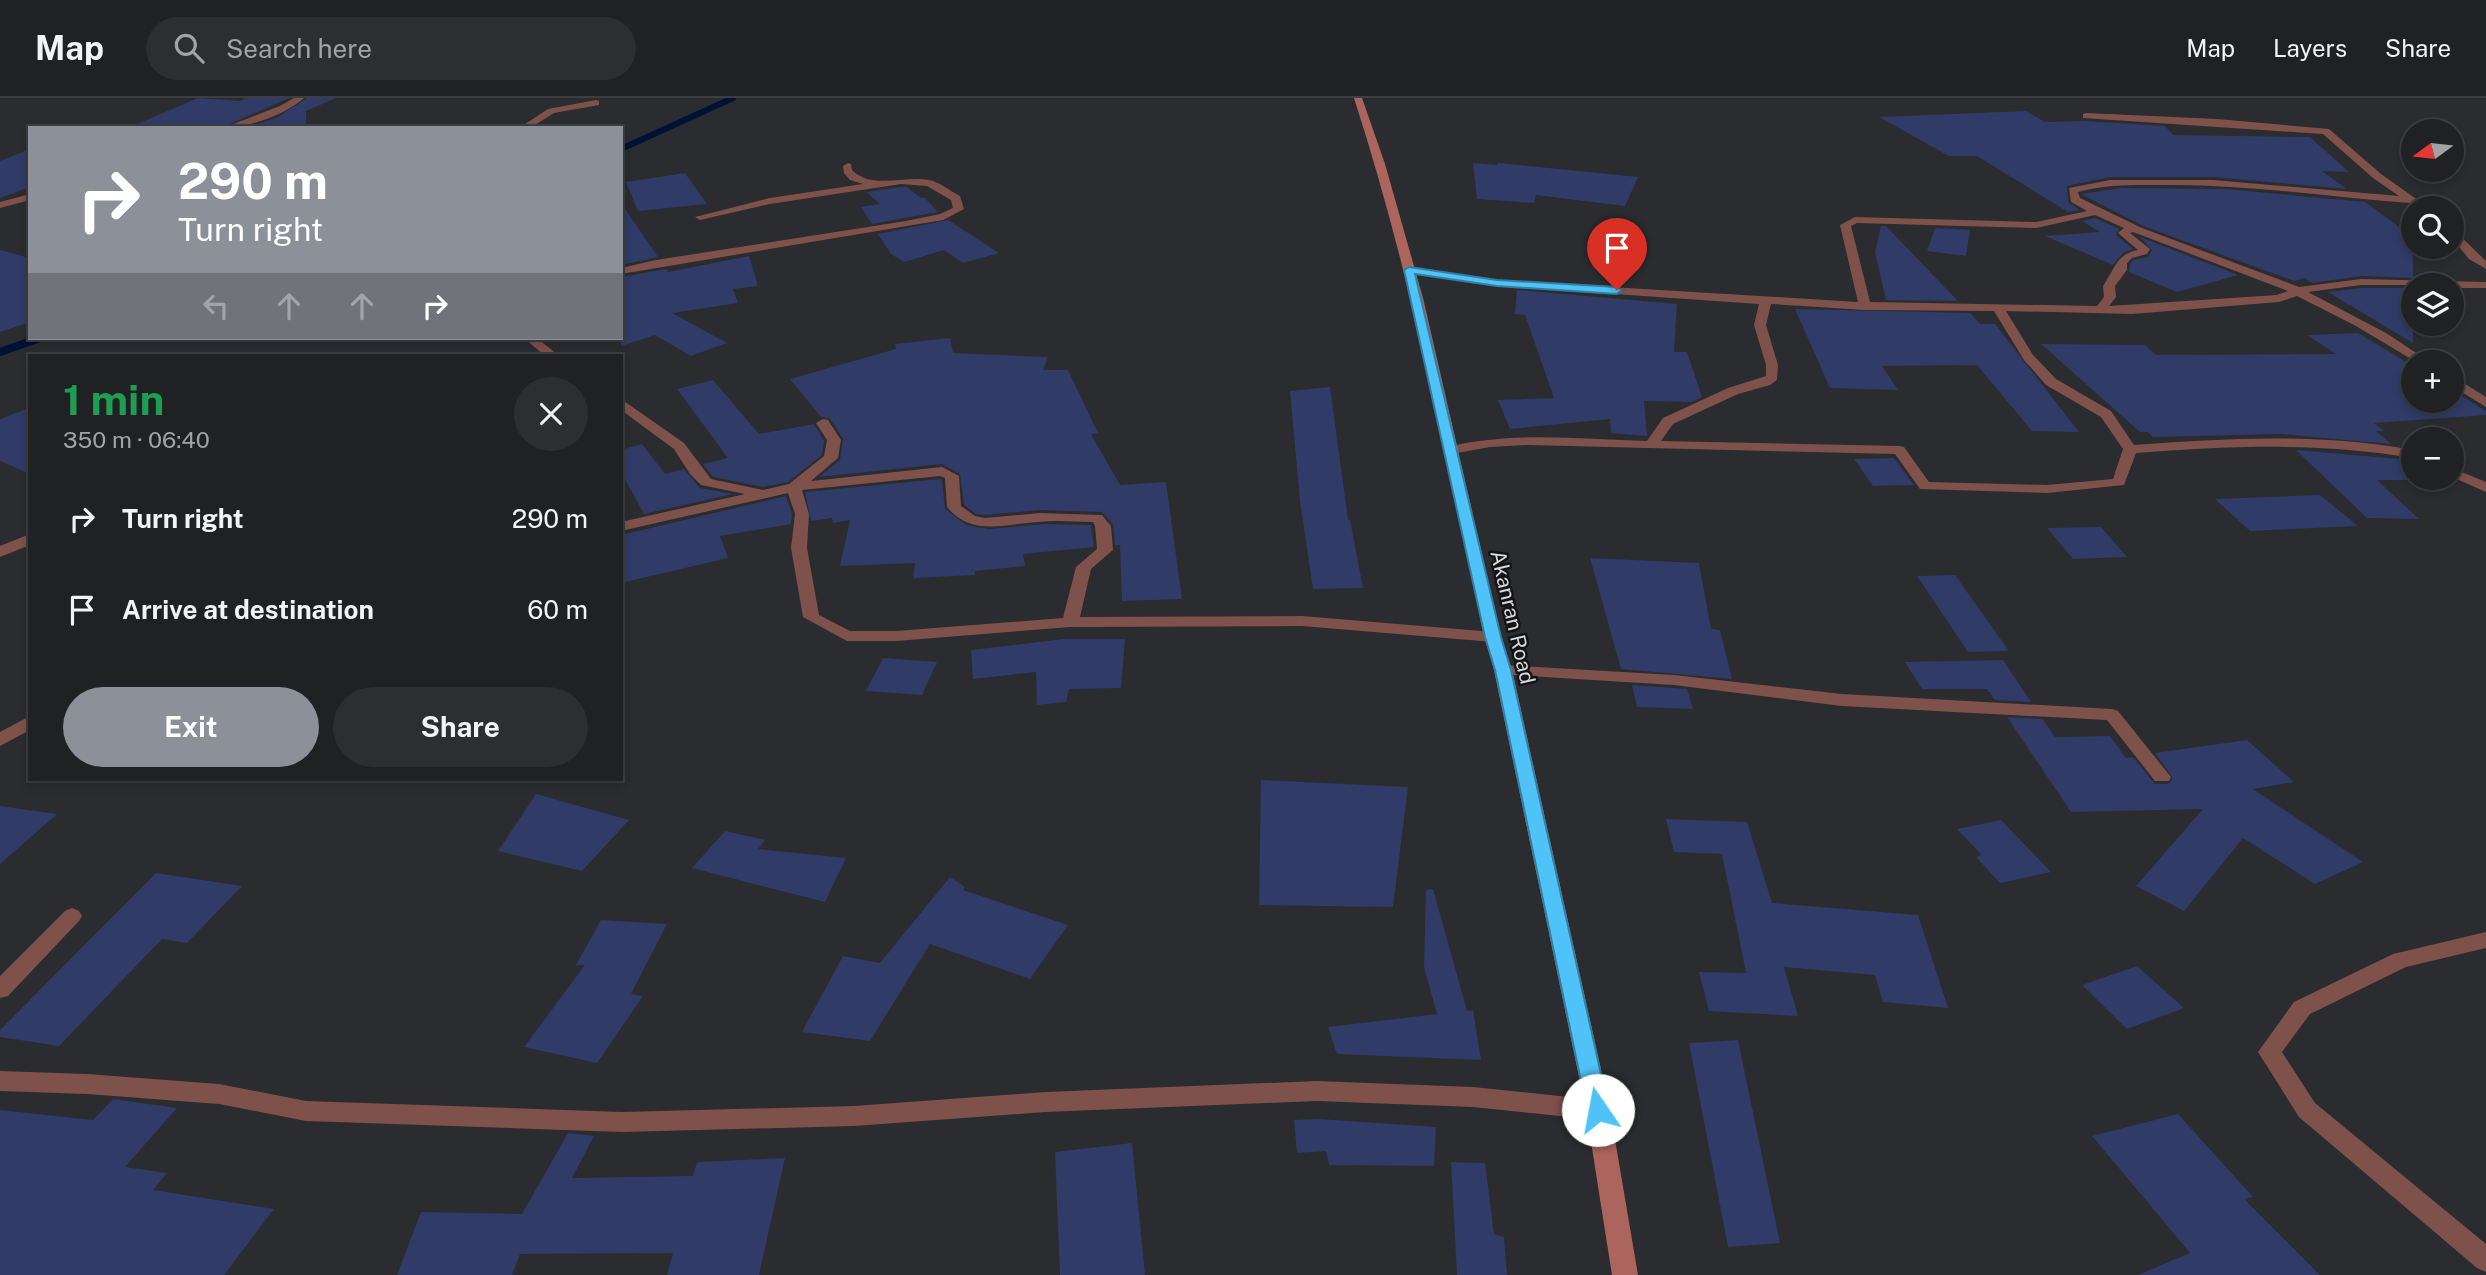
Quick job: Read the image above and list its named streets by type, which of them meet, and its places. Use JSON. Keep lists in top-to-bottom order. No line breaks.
{"streets":{"main road":["Akanran Road"]},"north":"left","page":{"header":"Map","search":"Search here","nav":["Map","Layers","Share"],"map_buttons":["+","−"],"turn":["290 m","Turn right"],"heading":["1 min","350 m · 06:40"],"list":[{"name":"Turn right","value":"290 m"},{"name":"Arrive at destination","value":"60 m"}],"buttons":["Exit","Share"]}}
